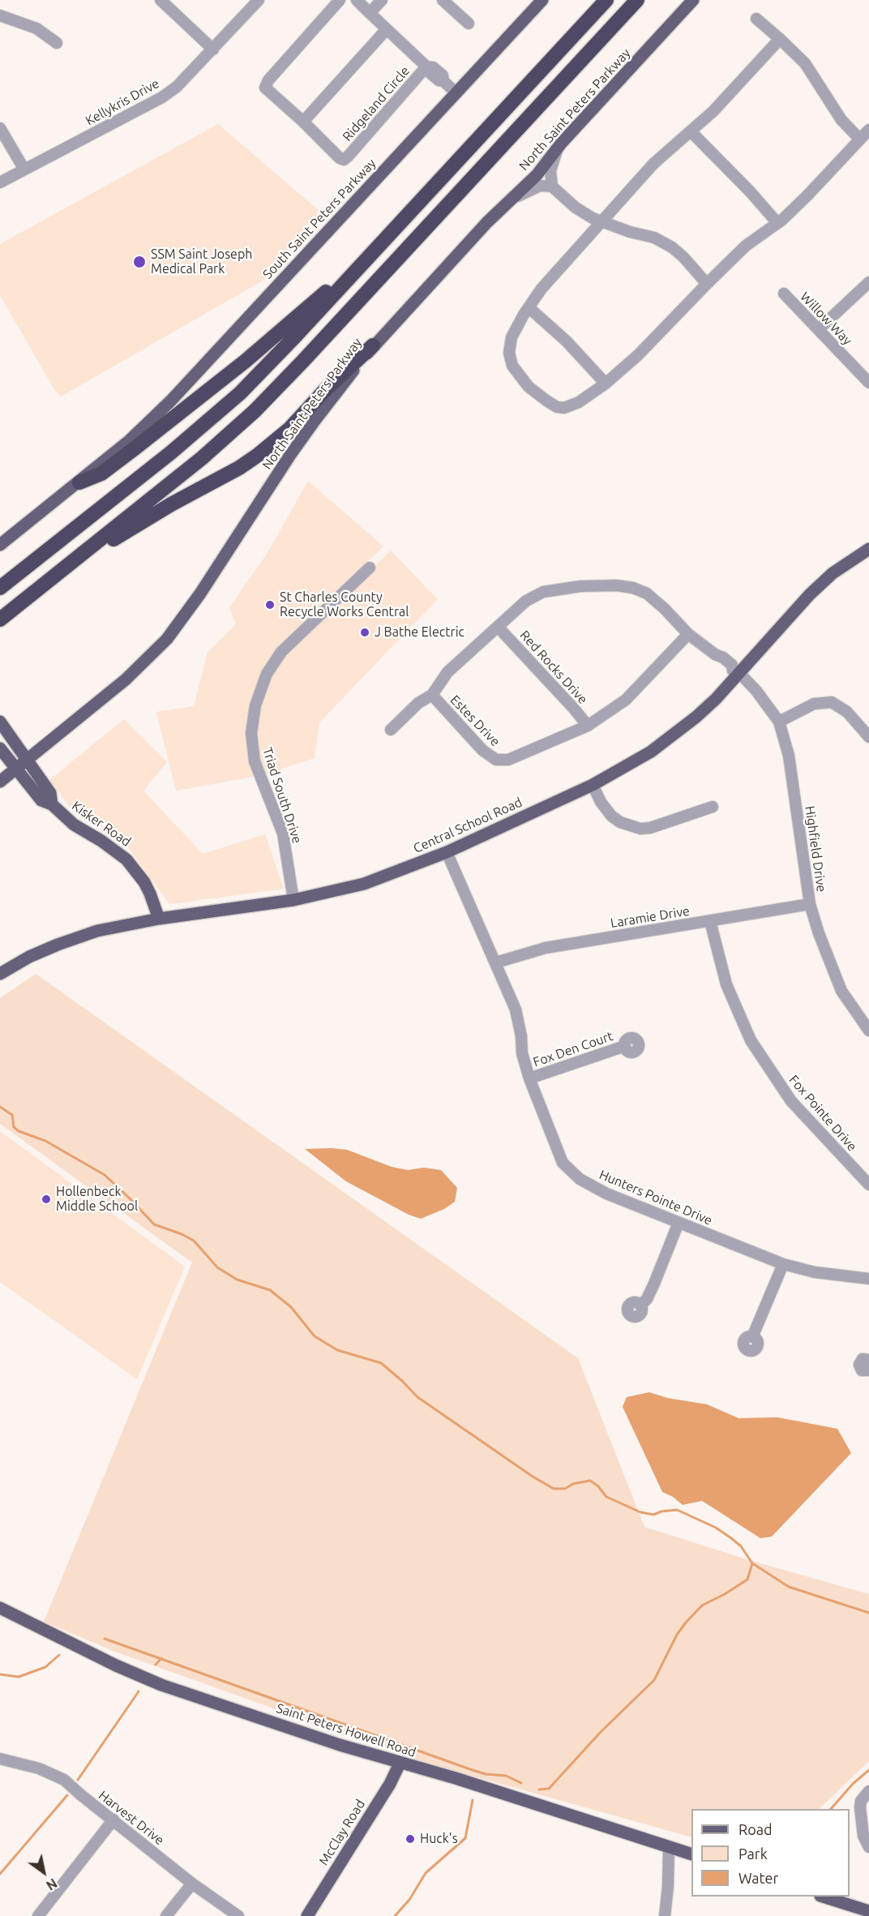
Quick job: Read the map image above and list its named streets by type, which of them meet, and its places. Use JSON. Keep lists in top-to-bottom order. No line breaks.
{"streets":{"main road":["North Saint Peters Parkway","South Saint Peters Parkway","Kisker Road","Central School Road","Saint Peters Howell Road","McClay Road"],"street":["Kellykris Drive","Ridgeland Circle","Willow Way","Red Rocks Drive","Estes Drive","Triad South Drive","Highfield Drive","Laramie Drive","Fox Den Court","Fox Pointe Drive","Hunters Pointe Drive","Harvest Drive"]},"crossings":[["North Saint Peters Parkway","Kisker Road"],["Red Rocks Drive","Estes Drive"],["Estes Drive","Central School Road"],["Estes Drive","Highfield Drive"],["Triad South Drive","Central School Road"],["Kisker Road","Central School Road"],["Central School Road","Highfield Drive"],["Central School Road","Hunters Pointe Drive"],["Highfield Drive","Laramie Drive"],["Laramie Drive","Fox Pointe Drive"],["Laramie Drive","Hunters Pointe Drive"],["Fox Den Court","Hunters Pointe Drive"],["Saint Peters Howell Road","McClay Road"]],"places":["SSM Saint Joseph Medical Park","St Charles County Recycle Works Central","J Bathe Electric","Hollenbeck Middle School","Huck's"],"legend":["Road","Park","Water"],"north":"bottom right"}
